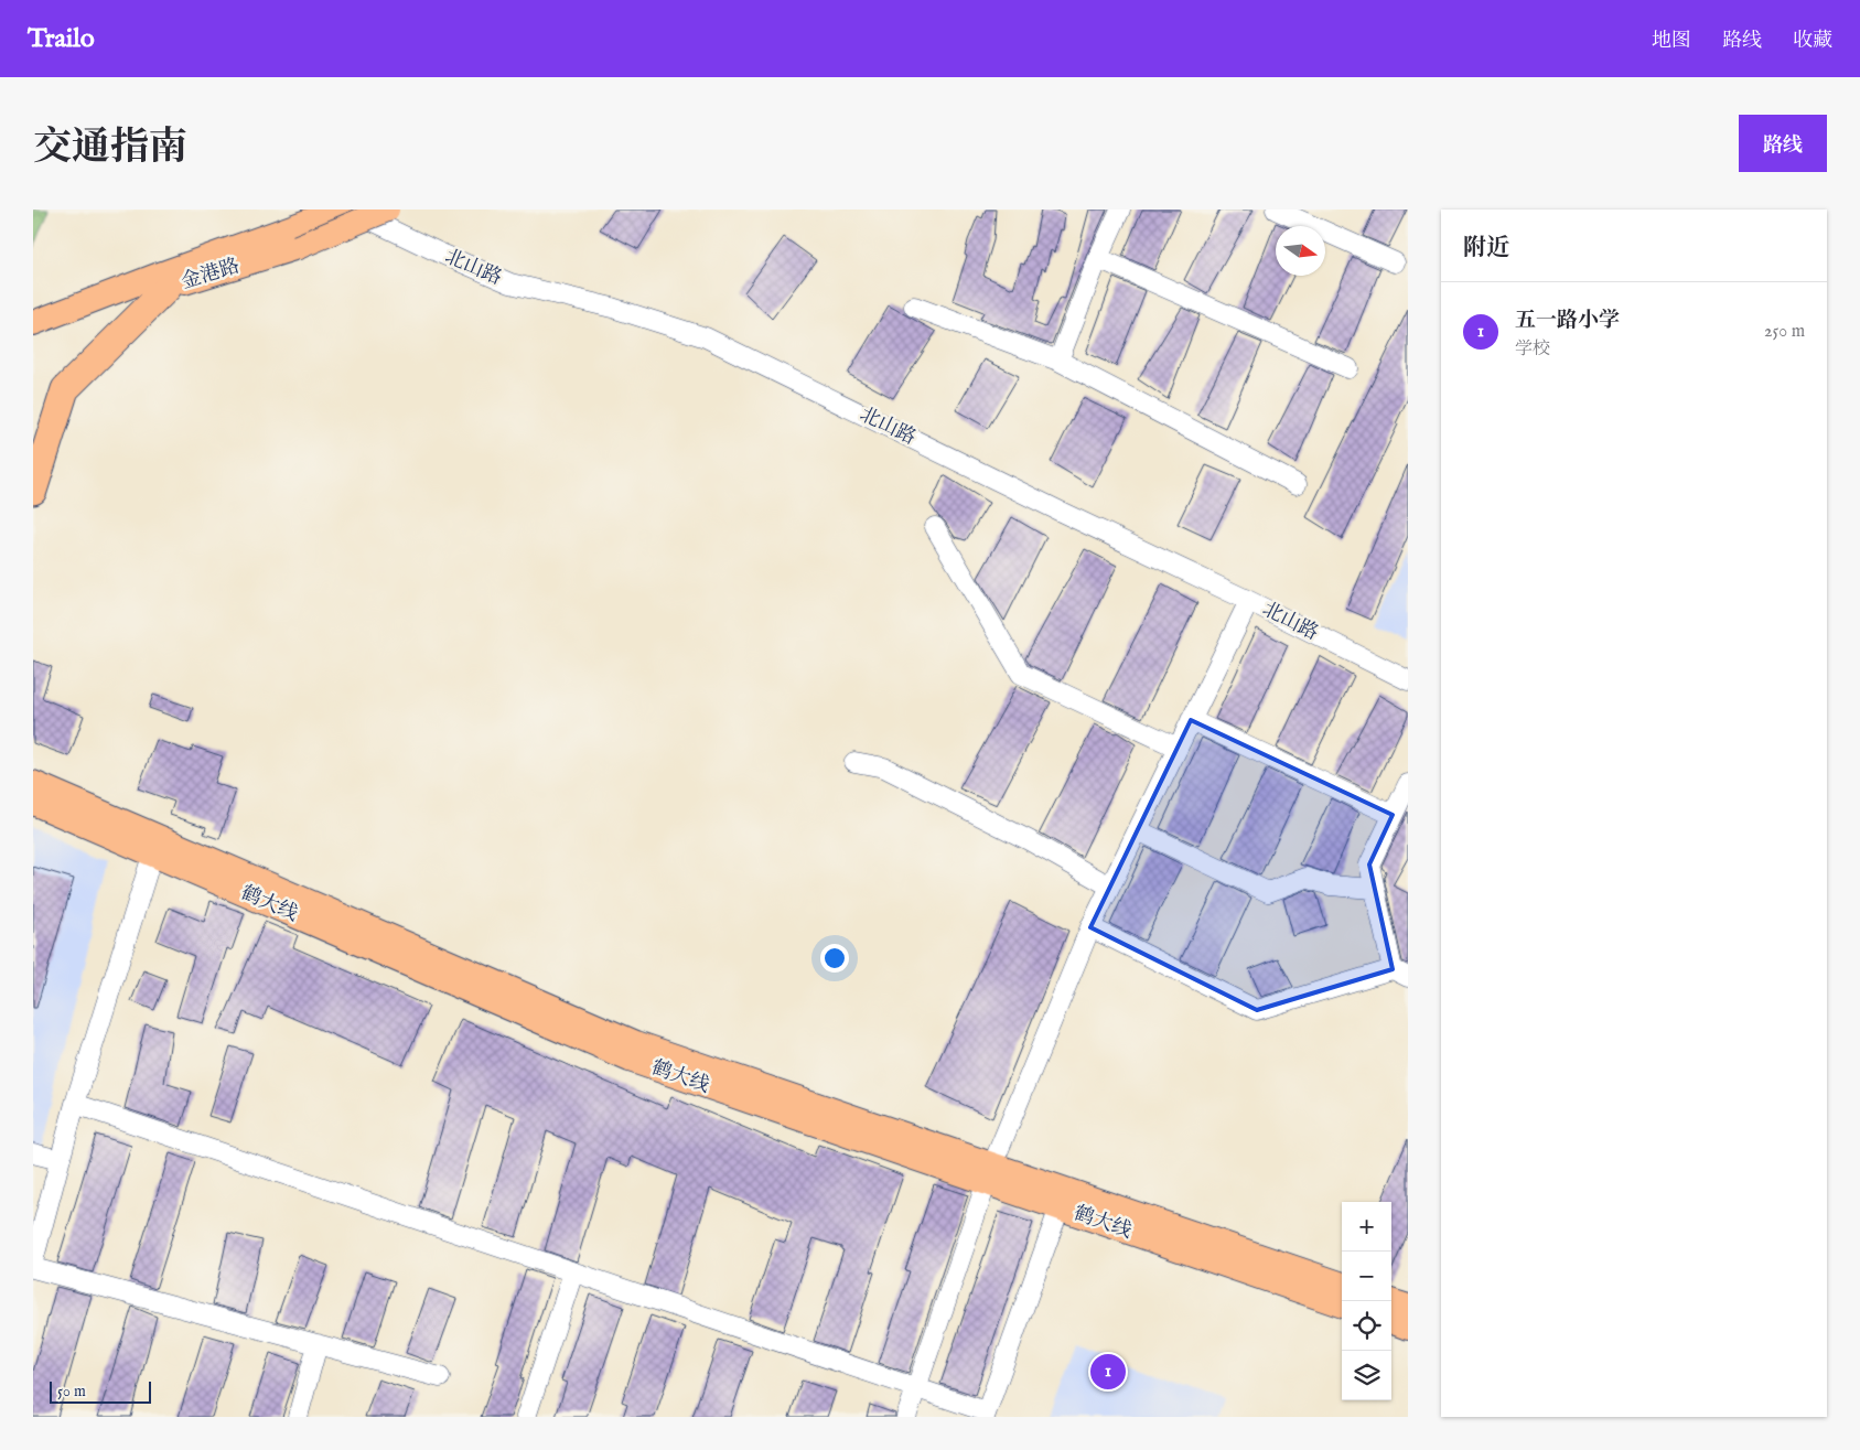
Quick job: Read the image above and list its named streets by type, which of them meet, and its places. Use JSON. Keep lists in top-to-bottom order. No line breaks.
{"streets":{"main road":["金港路","鹤大线"],"street":["北山路"]},"scale_bar":"50 m","north":"right","page":{"header":"Trailo","nav":["地图","路线","收藏"],"title":"交通指南","buttons":"路线","heading":"附近","list":[{"mark":"1","name":"五一路小学","note":"学校","value":"250 m"}],"map_buttons":["+","−"],"pins":"1","scale":"50 m"}}
